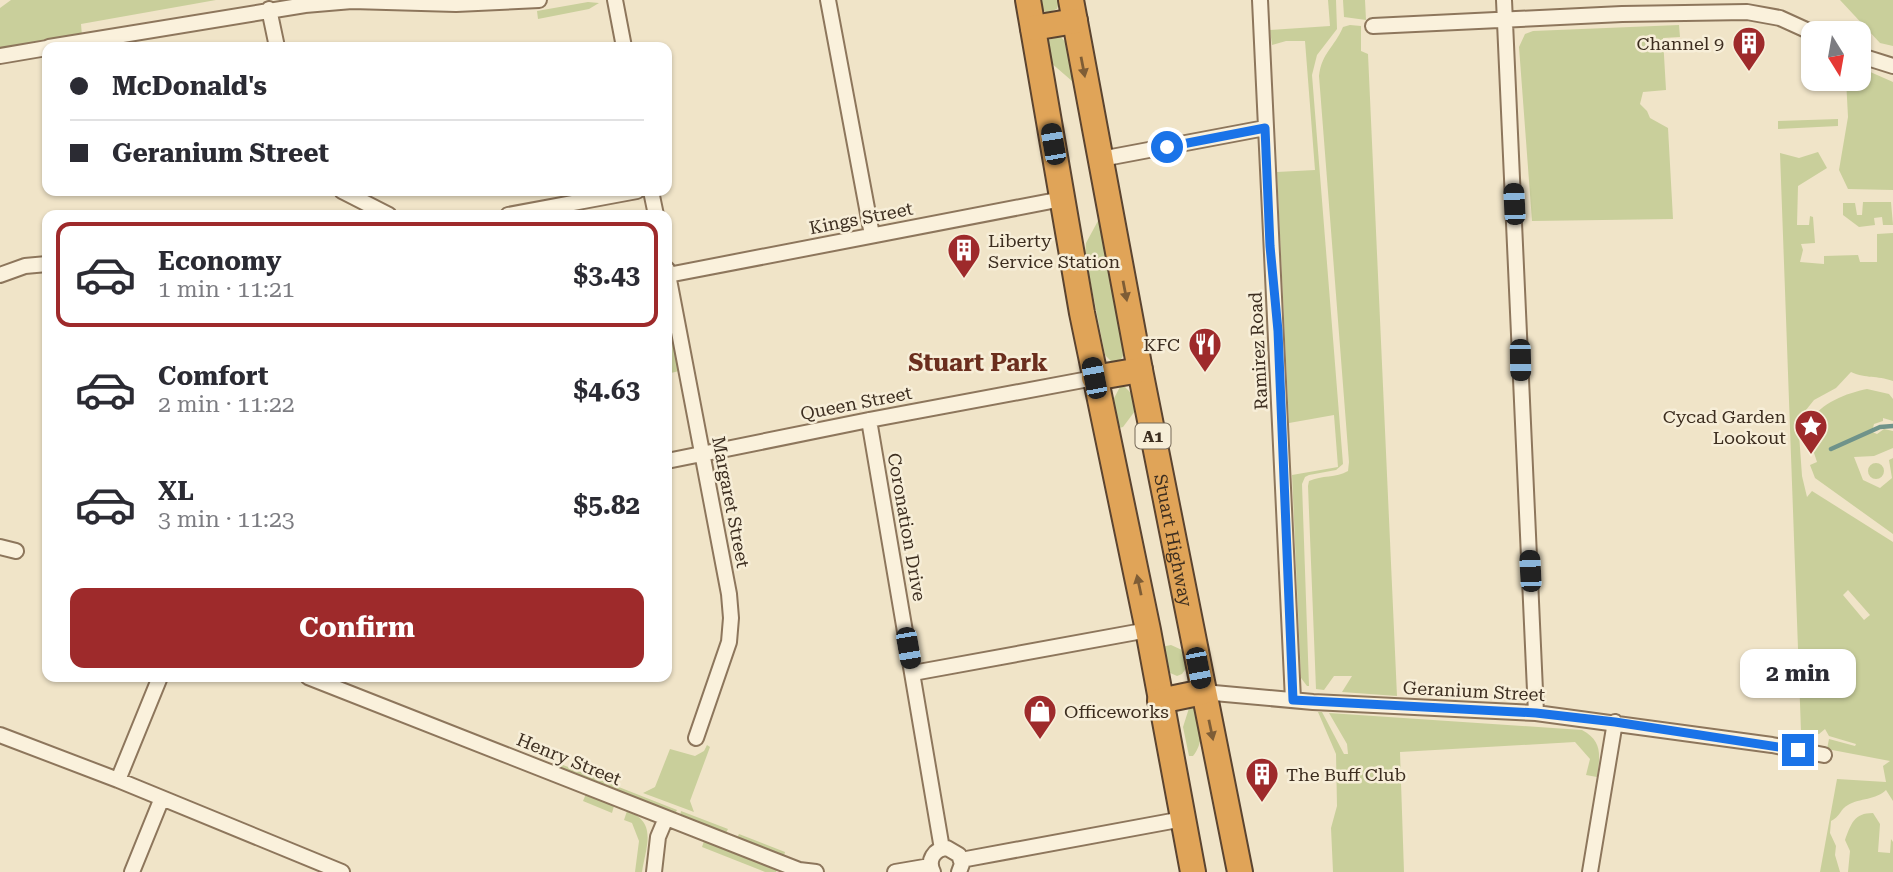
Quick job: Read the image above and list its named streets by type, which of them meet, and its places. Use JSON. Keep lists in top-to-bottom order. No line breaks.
{"streets":{"highway":["A1","Stuart Highway"],"street":["Kings Street","Ramirez Road","Queen Street","Margaret Street","Coronation Drive","Geranium Street","Henry Street"]},"crossings":[["Kings Street","A1"],["Ramirez Road","Geranium Street"],["Queen Street","A1"],["Queen Street","Margaret Street"],["Queen Street","Coronation Drive"],["Stuart Highway","Geranium Street"]],"districts":["Stuart Park"],"places":{"building":["Channel 9","Liberty Service Station","The Buff Club"],"restaurant":["KFC"],"place":["Cycad Garden Lookout"],"shop":["Officeworks"]},"north":"bottom","page":{"banner":["McDonald's","Geranium Street"],"list":[{"name":"Economy","note":"1 min · 11:21","value":"$3.43"},{"name":"Comfort","note":"2 min · 11:22","value":"$4.63"},{"name":"XL","note":"3 min · 11:23","value":"$5.82"}],"buttons":"Confirm","bubble":"2 min"}}
